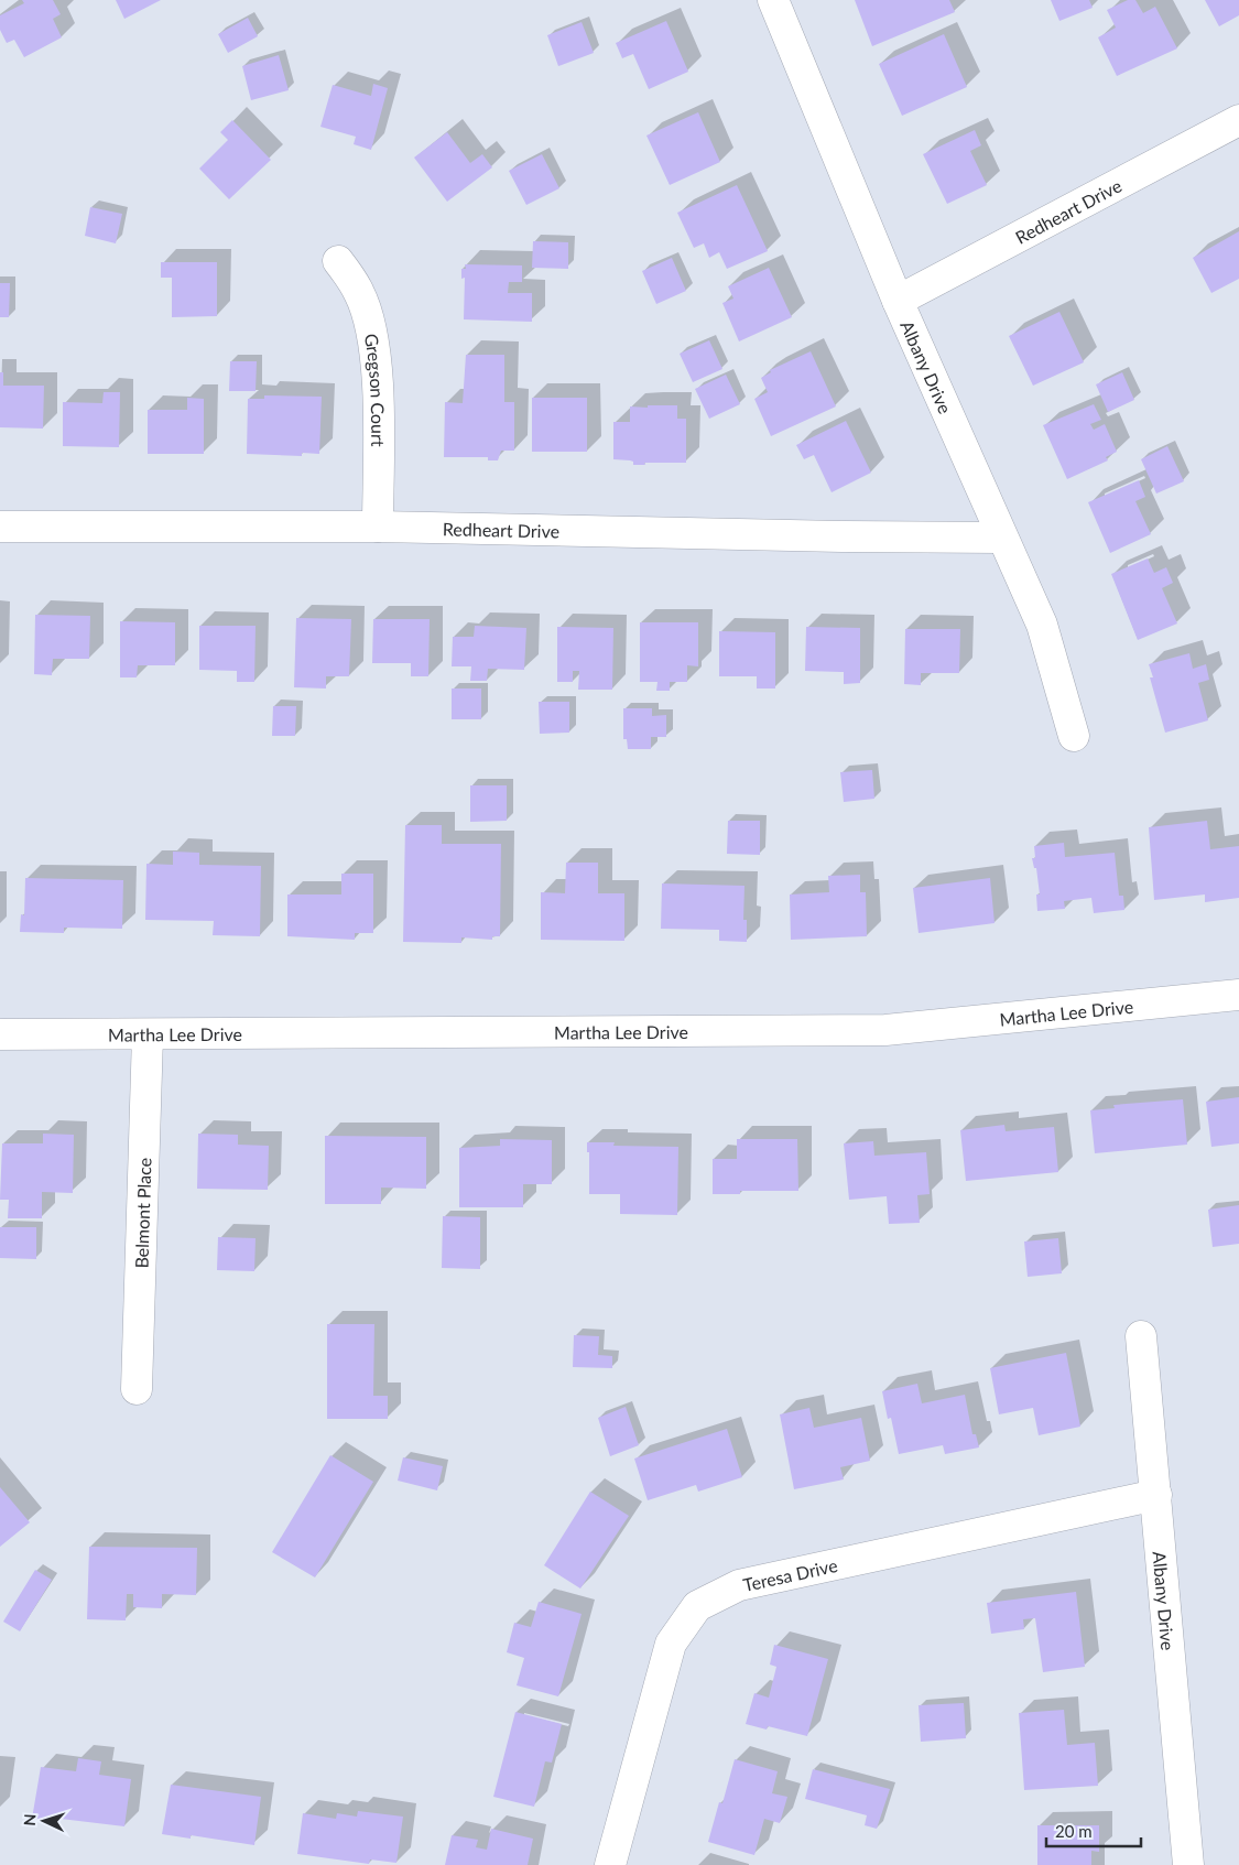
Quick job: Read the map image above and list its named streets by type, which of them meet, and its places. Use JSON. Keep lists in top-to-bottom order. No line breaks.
{"streets":{"street":["Redheart Drive","Albany Drive","Gregson Court","Martha Lee Drive","Belmont Place","Teresa Drive"]},"crossings":[["Redheart Drive","Albany Drive"],["Redheart Drive","Gregson Court"],["Albany Drive","Teresa Drive"],["Martha Lee Drive","Belmont Place"]],"scale_bar":"20 m","north":"left"}
